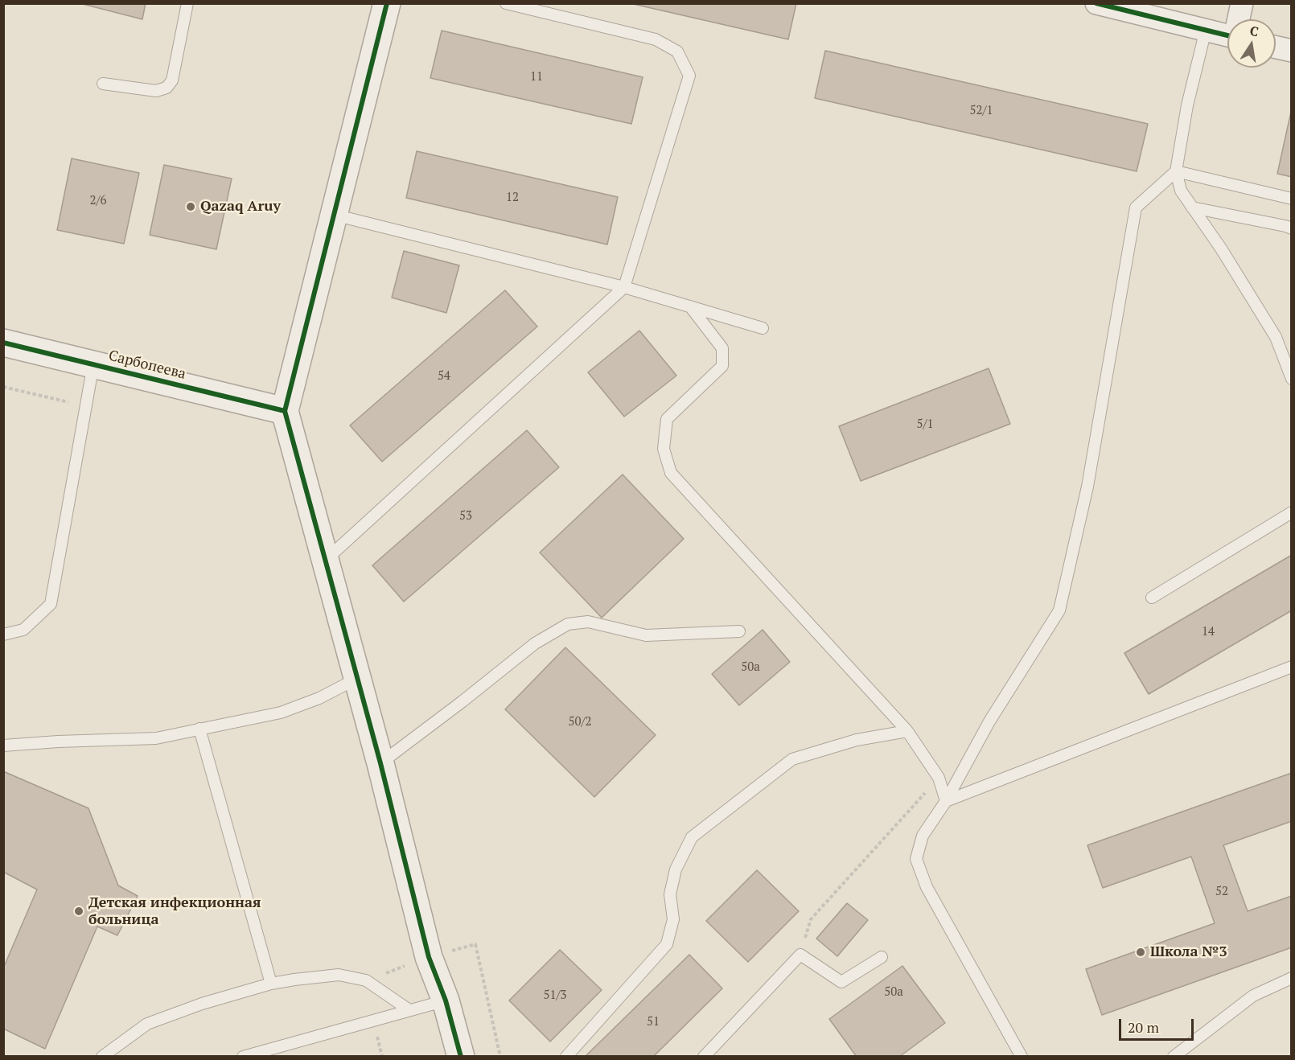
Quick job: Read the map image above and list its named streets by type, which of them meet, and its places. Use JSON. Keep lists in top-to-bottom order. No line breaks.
{"streets":{"street":["Сарбопеева"]},"places":["Qazaq Aruy","Детская инфекционная больница","Школа №3"],"house_numbers":["11","52/1","12","2/6","54","5/1","53","14","50а","50/2","52","50а","51/3","51"],"scale_bar":"20 m","north":"top"}
